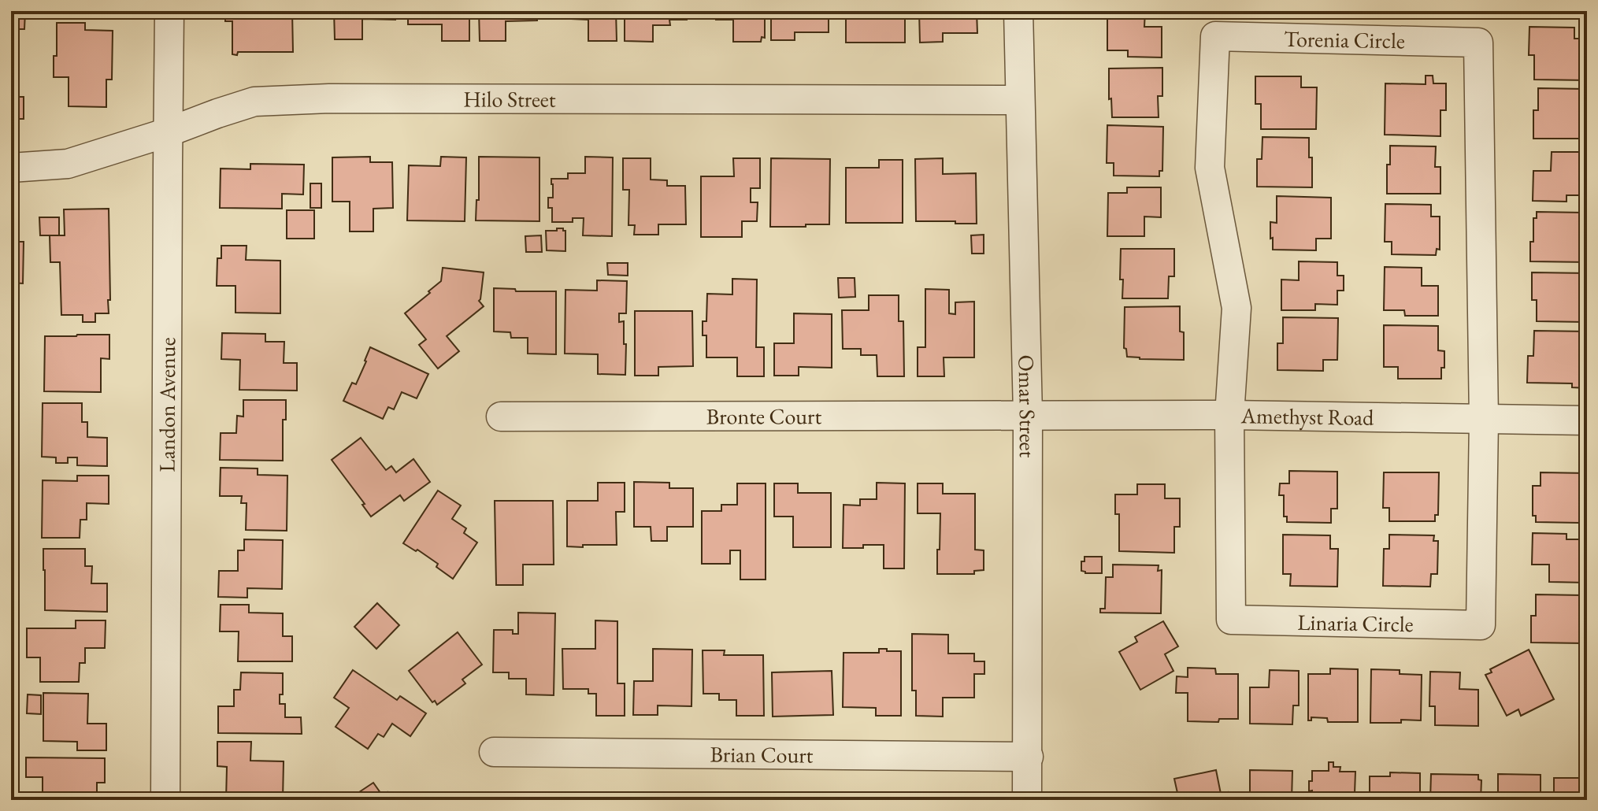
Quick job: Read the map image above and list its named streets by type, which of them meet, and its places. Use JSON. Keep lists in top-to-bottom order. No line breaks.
{"streets":{"street":["Torenia Circle","Hilo Street","Landon Avenue","Omar Street","Bronte Court","Amethyst Road","Linaria Circle","Brian Court"]},"crossings":[["Torenia Circle","Amethyst Road"],["Torenia Circle","Linaria Circle"],["Hilo Street","Landon Avenue"],["Hilo Street","Omar Street"],["Omar Street","Bronte Court"],["Omar Street","Amethyst Road"],["Omar Street","Brian Court"],["Bronte Court","Amethyst Road"],["Amethyst Road","Linaria Circle"]]}
